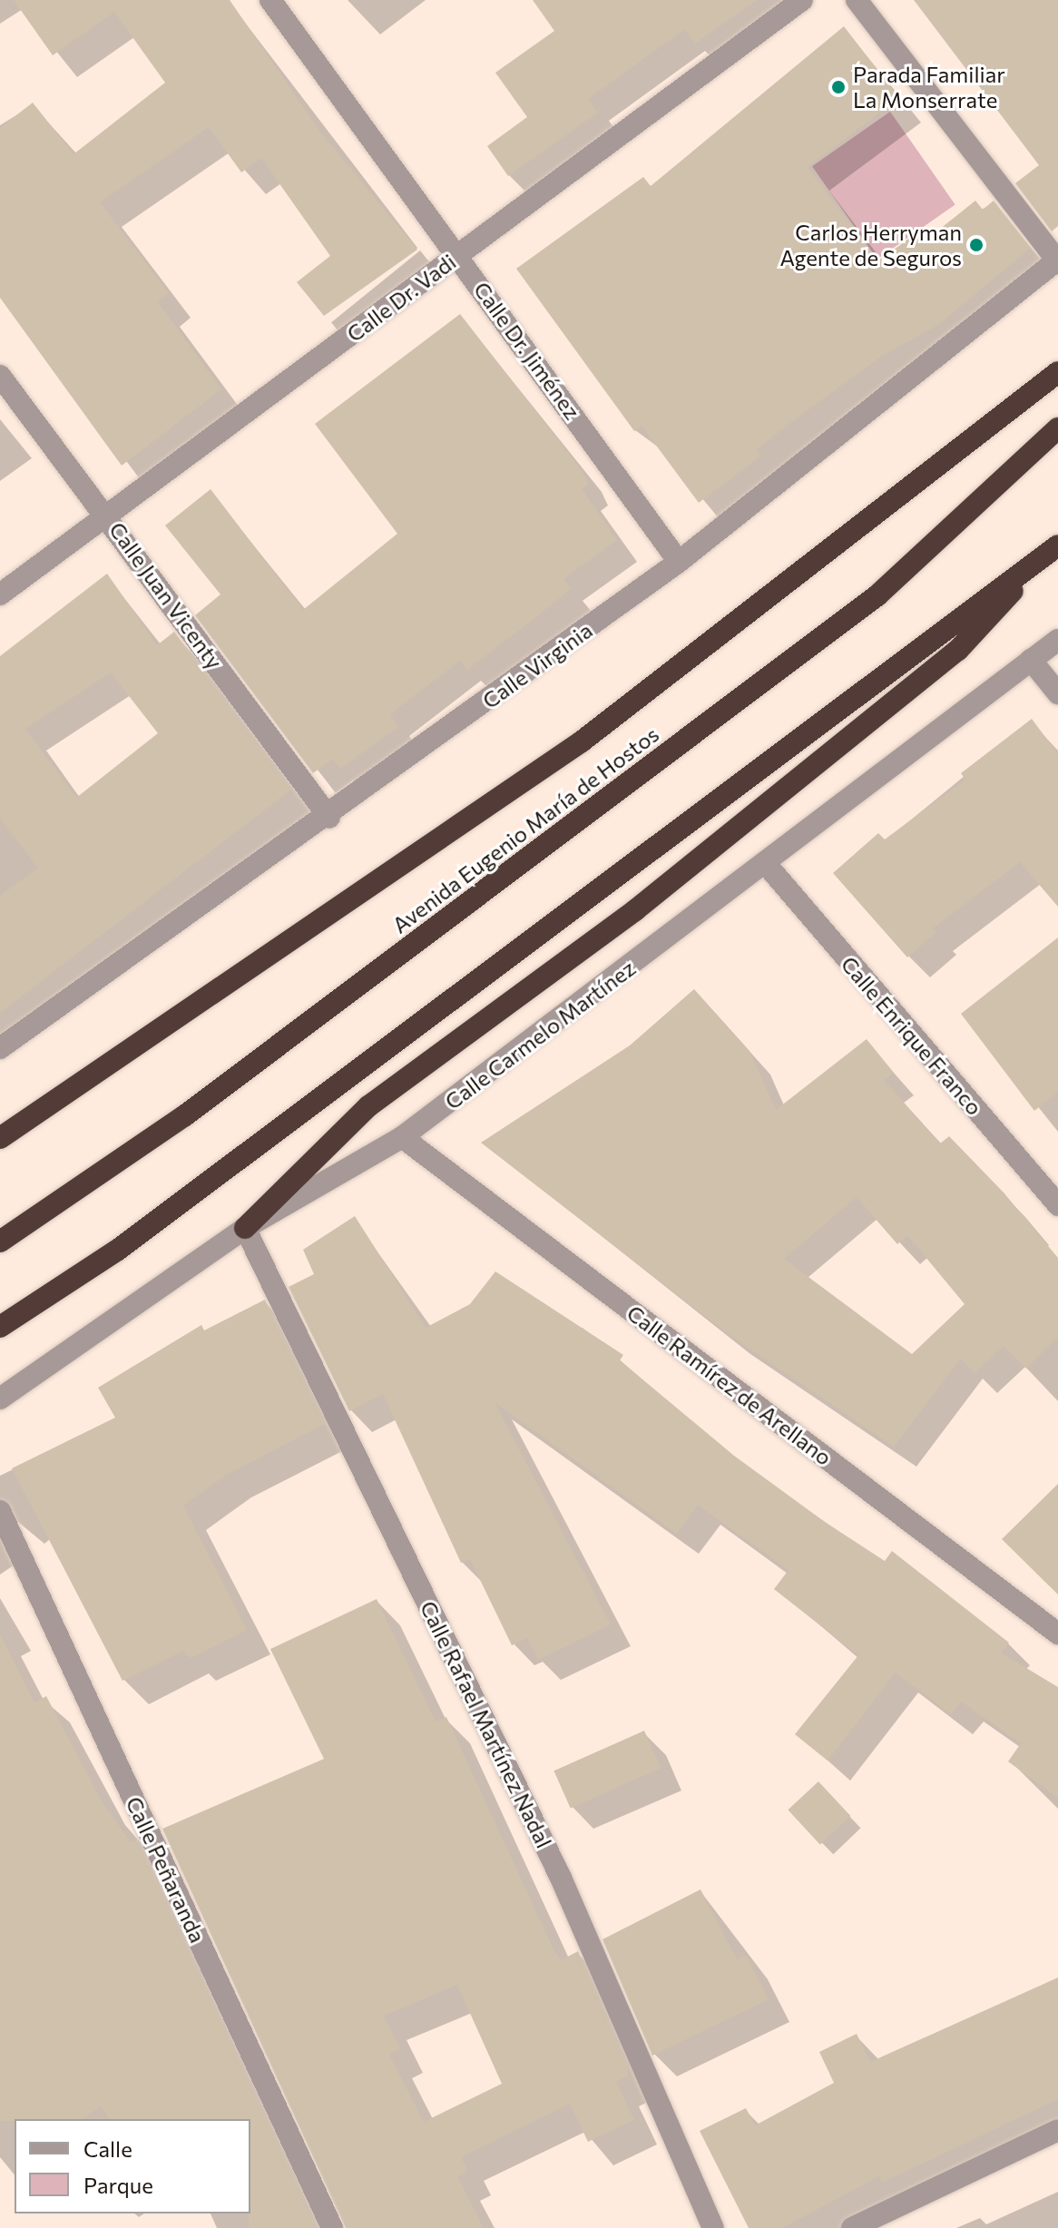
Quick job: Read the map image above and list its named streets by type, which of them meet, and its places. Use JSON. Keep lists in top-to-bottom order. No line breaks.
{"streets":{"highway":["Avenida Eugenio María de Hostos"],"street":["Calle Dr. Vadi","Calle Dr. Jiménez","Calle Juan Vicenty","Calle Virginia","Calle Carmelo Martínez","Calle Enrique Franco","Calle Ramírez de Arellano","Calle Rafael Martínez Nadal","Calle Peñaranda"]},"crossings":[["Calle Dr. Vadi","Calle Dr. Jiménez"],["Calle Dr. Vadi","Calle Juan Vicenty"],["Calle Dr. Jiménez","Calle Virginia"],["Calle Juan Vicenty","Calle Virginia"],["Calle Carmelo Martínez","Calle Enrique Franco"],["Calle Carmelo Martínez","Calle Ramírez de Arellano"],["Calle Carmelo Martínez","Calle Rafael Martínez Nadal"]],"places":["Parada Familiar La Monserrate","Carlos Herryman Agente de Seguros"],"legend":["Calle","Parque"]}
